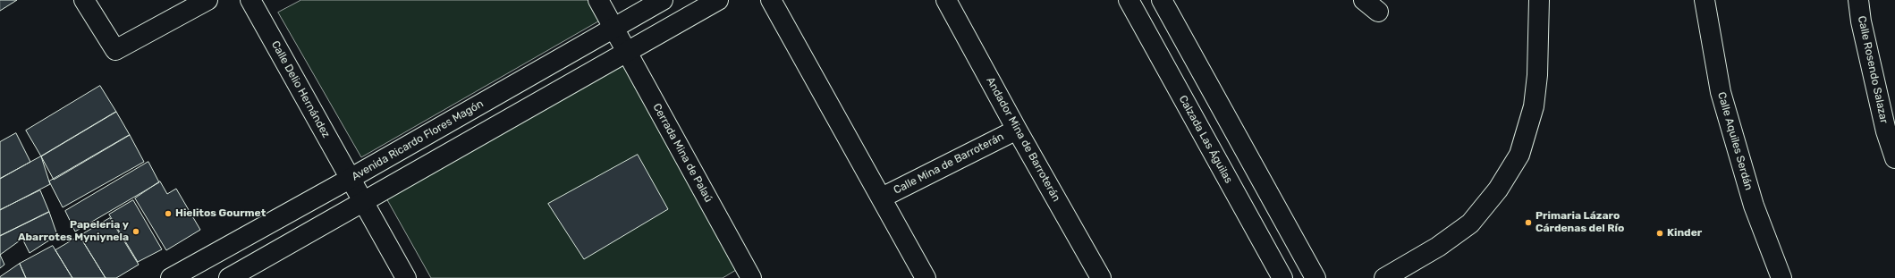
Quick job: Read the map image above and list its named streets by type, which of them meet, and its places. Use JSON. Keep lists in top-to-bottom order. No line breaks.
{"streets":{"street":["Calle Rosendo Salazar","Calle Delio Hernández","Andador Mina de Barroterán","Calzada Las Águilas","Avenida Ricardo Flores Magón","Calle Aquiles Serdán","Cerrada Mina de Palaú","Calle Mina de Barroterán"]},"crossings":[["Calle Delio Hernández","Avenida Ricardo Flores Magón"],["Andador Mina de Barroterán","Calle Mina de Barroterán"],["Avenida Ricardo Flores Magón","Cerrada Mina de Palaú"]],"places":["Hielitos Gourmet","Primaria Lázaro Cárdenas del Río","Papeleria y Abarrotes Myniynela","Kinder"]}
